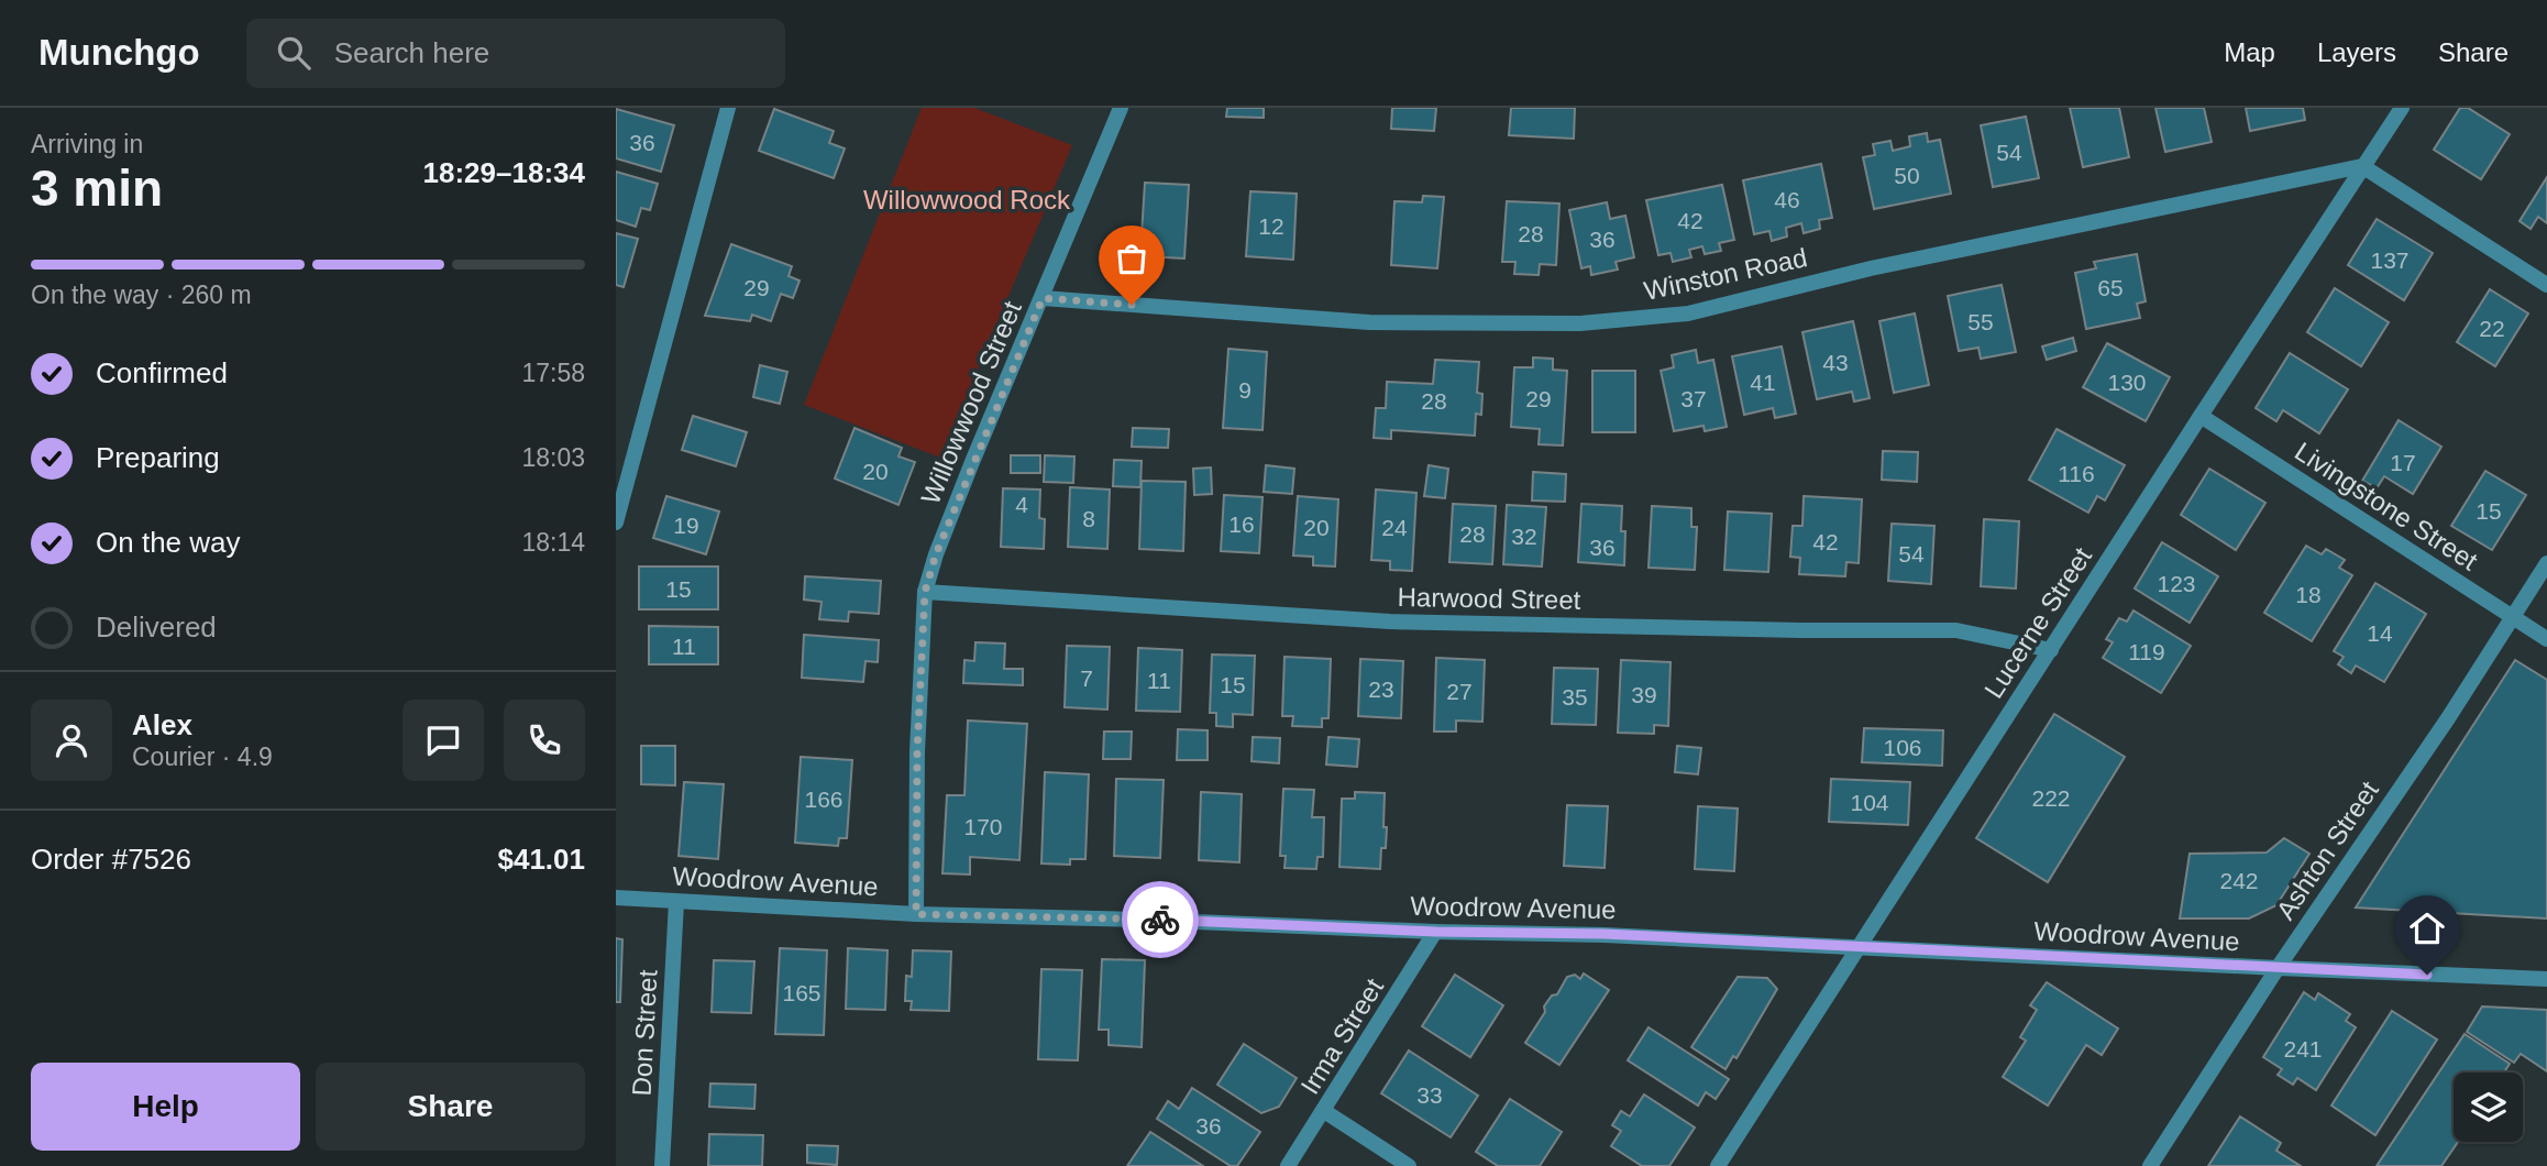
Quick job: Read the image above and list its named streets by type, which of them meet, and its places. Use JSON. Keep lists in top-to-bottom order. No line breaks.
{"streets":{"street":["Winston Road","Willowwood Street","Livingstone Street","Harwood Street","Lucerne Street","Ashton Street","Woodrow Avenue","Don Street","Irma Street"]},"crossings":[["Winston Road","Willowwood Street"],["Winston Road","Lucerne Street"],["Willowwood Street","Harwood Street"],["Willowwood Street","Woodrow Avenue"],["Livingstone Street","Lucerne Street"],["Livingstone Street","Ashton Street"],["Harwood Street","Lucerne Street"],["Lucerne Street","Woodrow Avenue"],["Ashton Street","Woodrow Avenue"],["Woodrow Avenue","Don Street"],["Woodrow Avenue","Irma Street"]],"parks":["Willowwood Rock"],"house_numbers":["36","54","50","46","42","12","28","36","137","29","65","55","22","43","41","130","9","29","37","28","17","20","116","4","15","8","16","19","20","24","28","32","42","36","54","123","15","18","14","11","119","7","11","15","23","27","39","35","106","222","166","104","170","242","165","241","33","36"],"page":{"header":"Munchgo","search":"Search here","nav":["Map","Layers","Share"],"heading":["3 min","Arriving in","18:29–18:34"],"panel":["Alex","Courier · 4.9","Order #7526","$41.01"],"bar":"On the way · 260 m","list":[["Confirmed","17:58"],["Preparing","18:03"],["On the way","18:14"],"Delivered"],"buttons":["Help","Share"]}}
